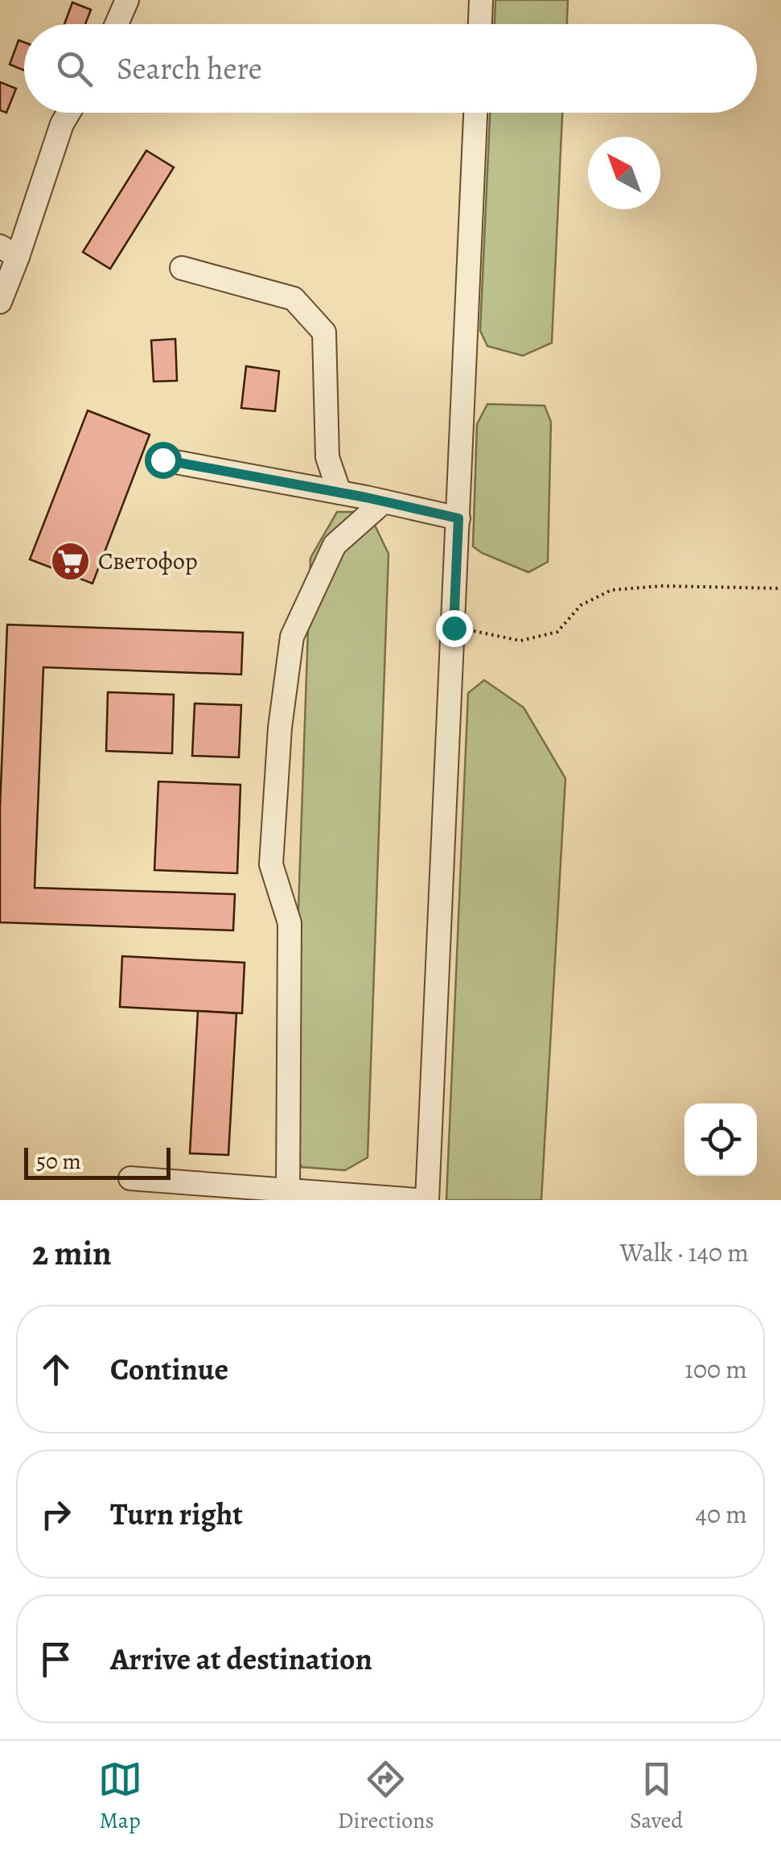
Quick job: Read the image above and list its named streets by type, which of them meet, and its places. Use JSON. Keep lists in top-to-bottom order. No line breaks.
{"places":{"supermarket":["Светофор"]},"scale_bar":"50 m","north":"top left","page":{"search":"Search here","scale":"50 m","heading":["2 min","Walk · 140 m"],"list":[["Continue","100 m"],["Turn right","40 m"],"Arrive at destination"],"nav":["Map","Directions","Saved"]}}
